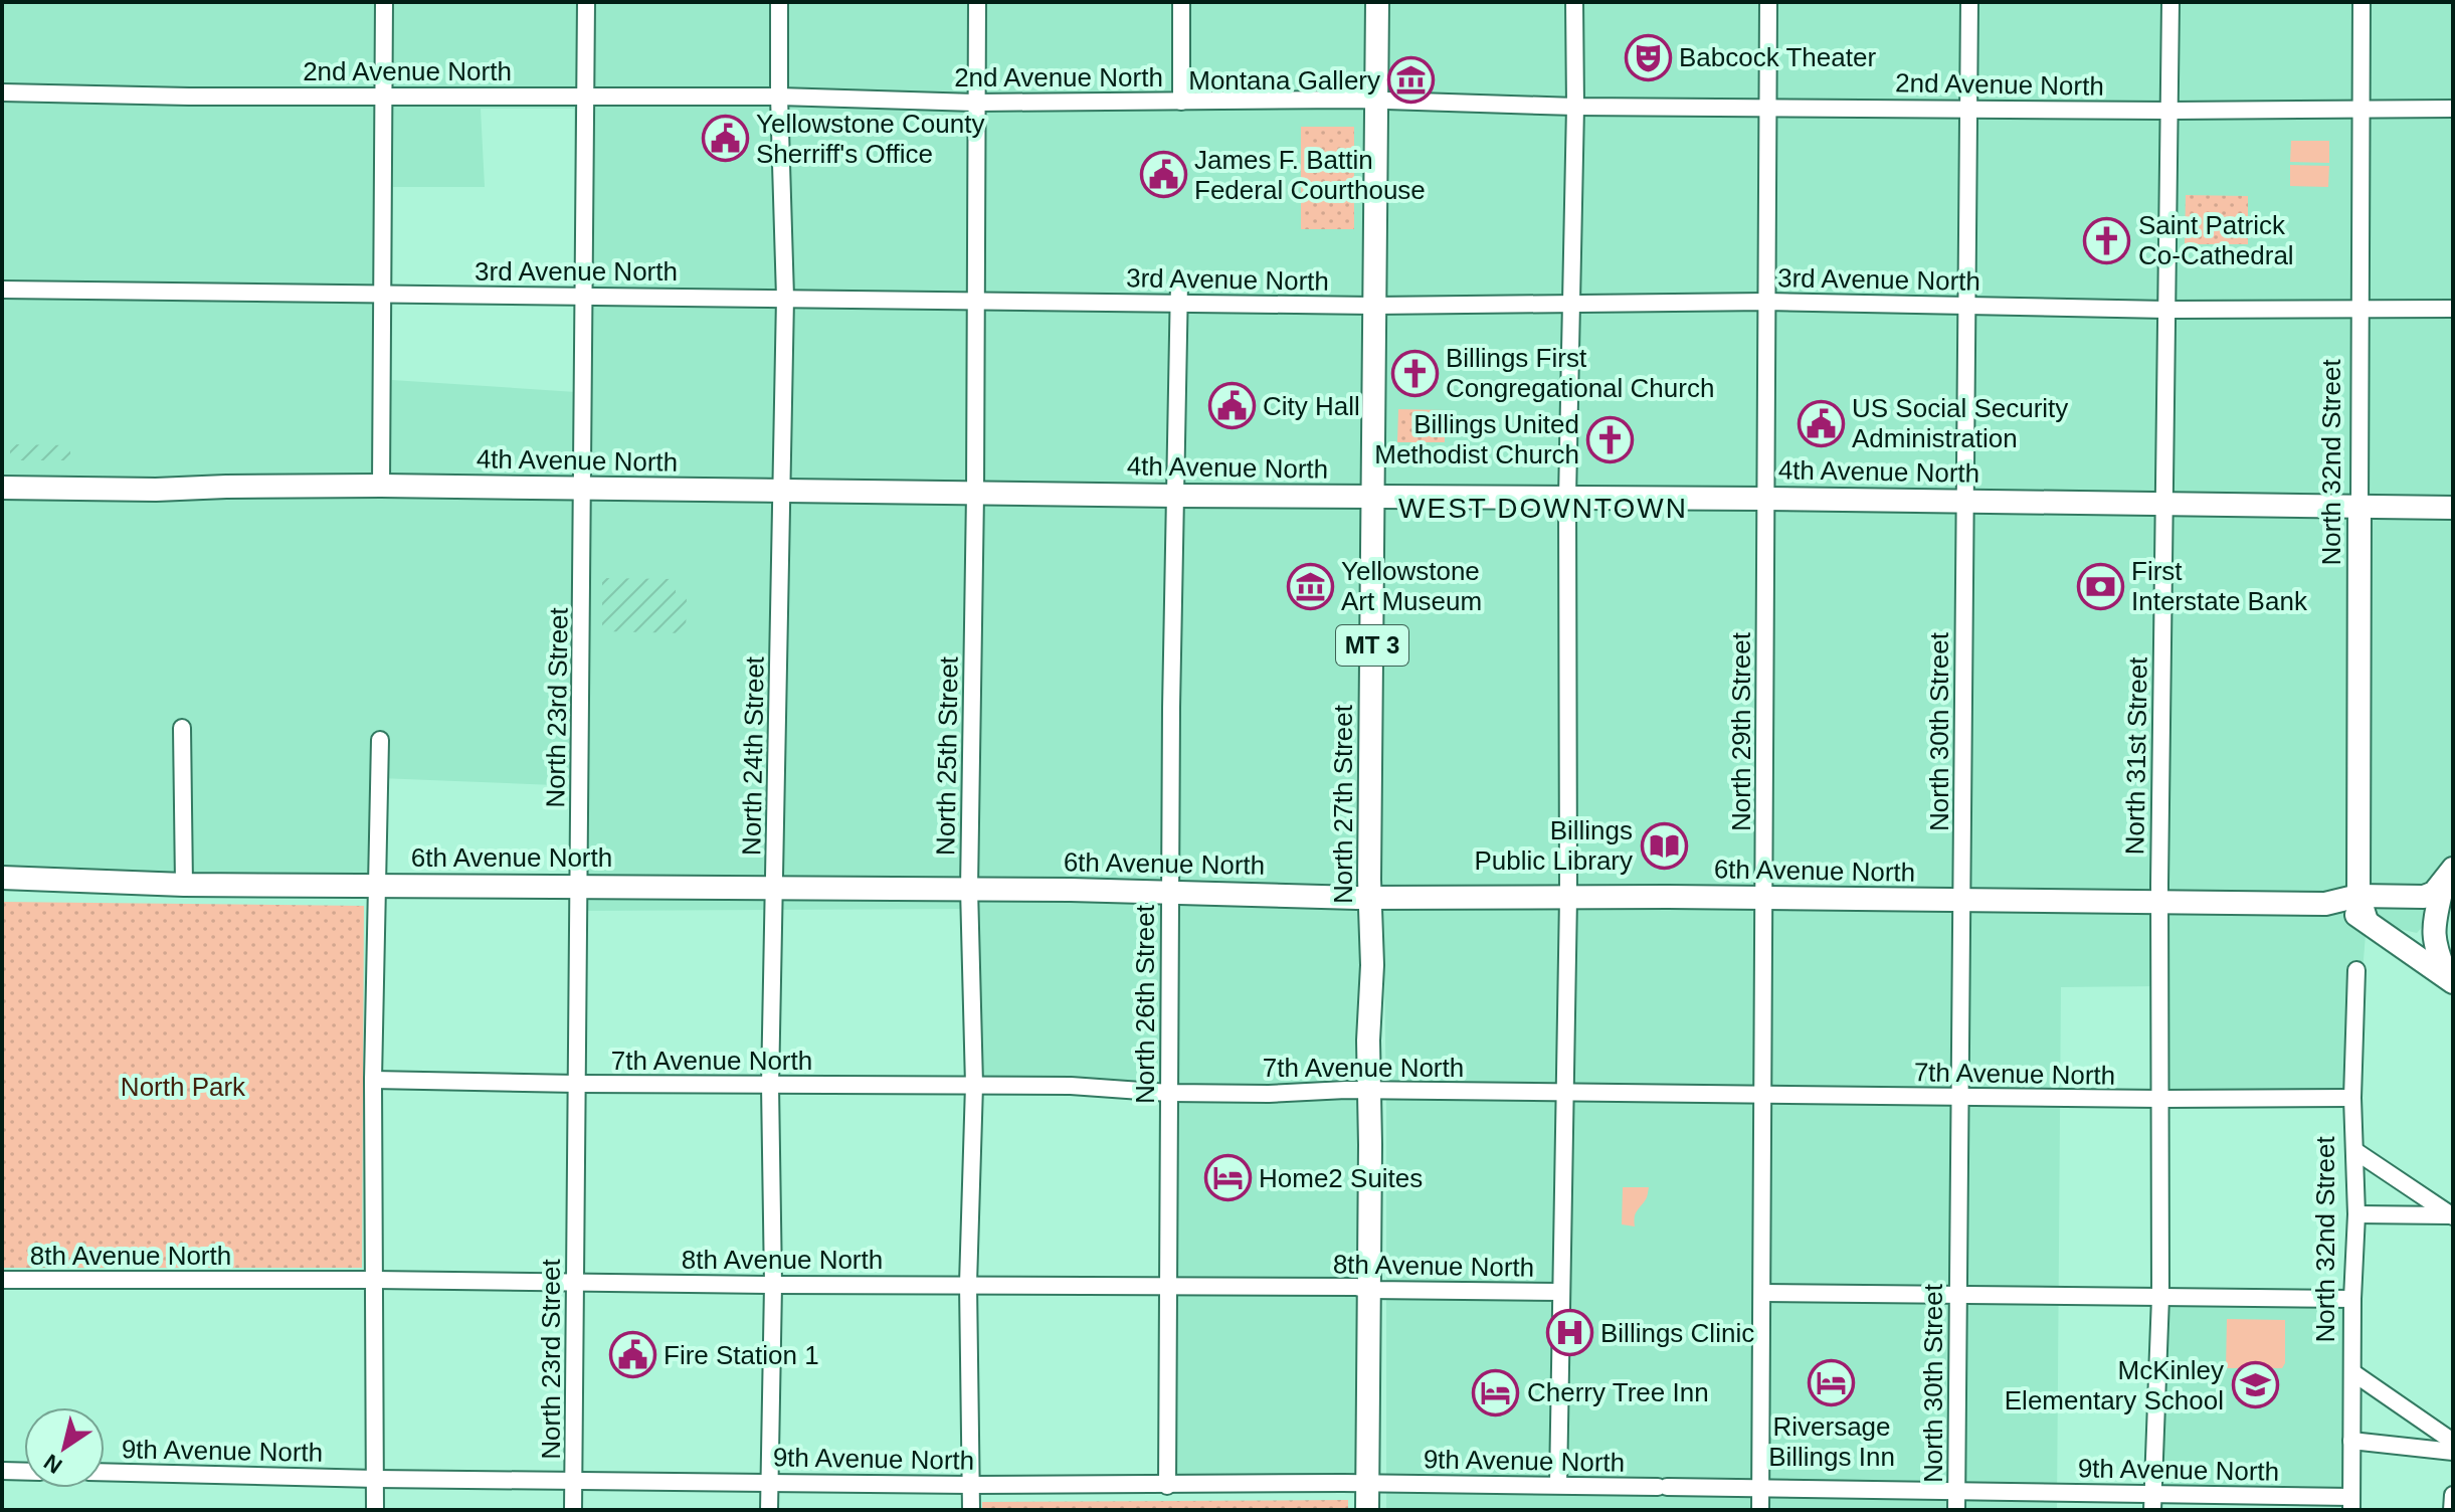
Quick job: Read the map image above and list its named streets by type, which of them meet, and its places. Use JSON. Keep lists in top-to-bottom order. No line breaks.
{"streets":{"main road":["4th Avenue North","North 32nd Street","MT 3","North 27th Street","6th Avenue North"],"street":["2nd Avenue North","3rd Avenue North","North 23rd Street","North 29th Street","North 30th Street","North 24th Street","North 25th Street","North 31st Street","North 26th Street","7th Avenue North","8th Avenue North","9th Avenue North"]},"crossings":[["2nd Avenue North","North 32nd Street"],["2nd Avenue North","North 23rd Street"],["2nd Avenue North","North 29th Street"],["2nd Avenue North","North 30th Street"],["2nd Avenue North","North 24th Street"],["2nd Avenue North","North 25th Street"],["2nd Avenue North","North 31st Street"],["2nd Avenue North","North 27th Street"],["3rd Avenue North","North 32nd Street"],["3rd Avenue North","North 23rd Street"],["3rd Avenue North","North 29th Street"],["3rd Avenue North","North 30th Street"],["3rd Avenue North","North 24th Street"],["3rd Avenue North","North 25th Street"],["3rd Avenue North","North 31st Street"],["3rd Avenue North","North 27th Street"],["3rd Avenue North","North 26th Street"],["4th Avenue North","North 32nd Street"],["4th Avenue North","North 23rd Street"],["4th Avenue North","North 29th Street"],["4th Avenue North","North 30th Street"],["4th Avenue North","North 24th Street"],["4th Avenue North","North 25th Street"],["4th Avenue North","North 31st Street"],["4th Avenue North","North 27th Street"],["4th Avenue North","North 26th Street"],["North 32nd Street","6th Avenue North"],["North 32nd Street","7th Avenue North"],["North 32nd Street","9th Avenue North"],["North 23rd Street","6th Avenue North"],["North 23rd Street","7th Avenue North"],["North 23rd Street","8th Avenue North"],["North 23rd Street","9th Avenue North"],["North 29th Street","6th Avenue North"],["North 29th Street","7th Avenue North"],["North 29th Street","9th Avenue North"],["North 30th Street","6th Avenue North"],["North 30th Street","7th Avenue North"],["North 30th Street","9th Avenue North"],["North 24th Street","6th Avenue North"],["North 24th Street","7th Avenue North"],["North 24th Street","8th Avenue North"],["North 24th Street","9th Avenue North"],["North 25th Street","6th Avenue North"],["North 25th Street","7th Avenue North"],["North 25th Street","8th Avenue North"],["North 25th Street","9th Avenue North"],["North 31st Street","6th Avenue North"],["North 31st Street","7th Avenue North"],["North 31st Street","9th Avenue North"],["North 27th Street","6th Avenue North"],["North 27th Street","7th Avenue North"],["North 27th Street","8th Avenue North"],["North 27th Street","9th Avenue North"],["6th Avenue North","North 26th Street"],["North 26th Street","7th Avenue North"],["North 26th Street","8th Avenue North"],["North 26th Street","9th Avenue North"]],"districts":["WEST DOWNTOWN"],"parks":["North Park"],"places":{"theatre":["Babcock Theater"],"museum":["Montana Gallery","Yellowstone Art Museum"],"public building":["Yellowstone County Sherriff's Office","James F. Battin Federal Courthouse","City Hall","US Social Security Administration","Fire Station 1"],"church":["Saint Patrick Co-Cathedral","Billings First Congregational Church","Billings United Methodist Church"],"bank":["First Interstate Bank"],"library":["Billings Public Library"],"hotel":["Home2 Suites","Riversage Billings Inn","Cherry Tree Inn"],"hospital":["Billings Clinic"],"school or university":["McKinley Elementary School"]},"north":"bottom left"}
